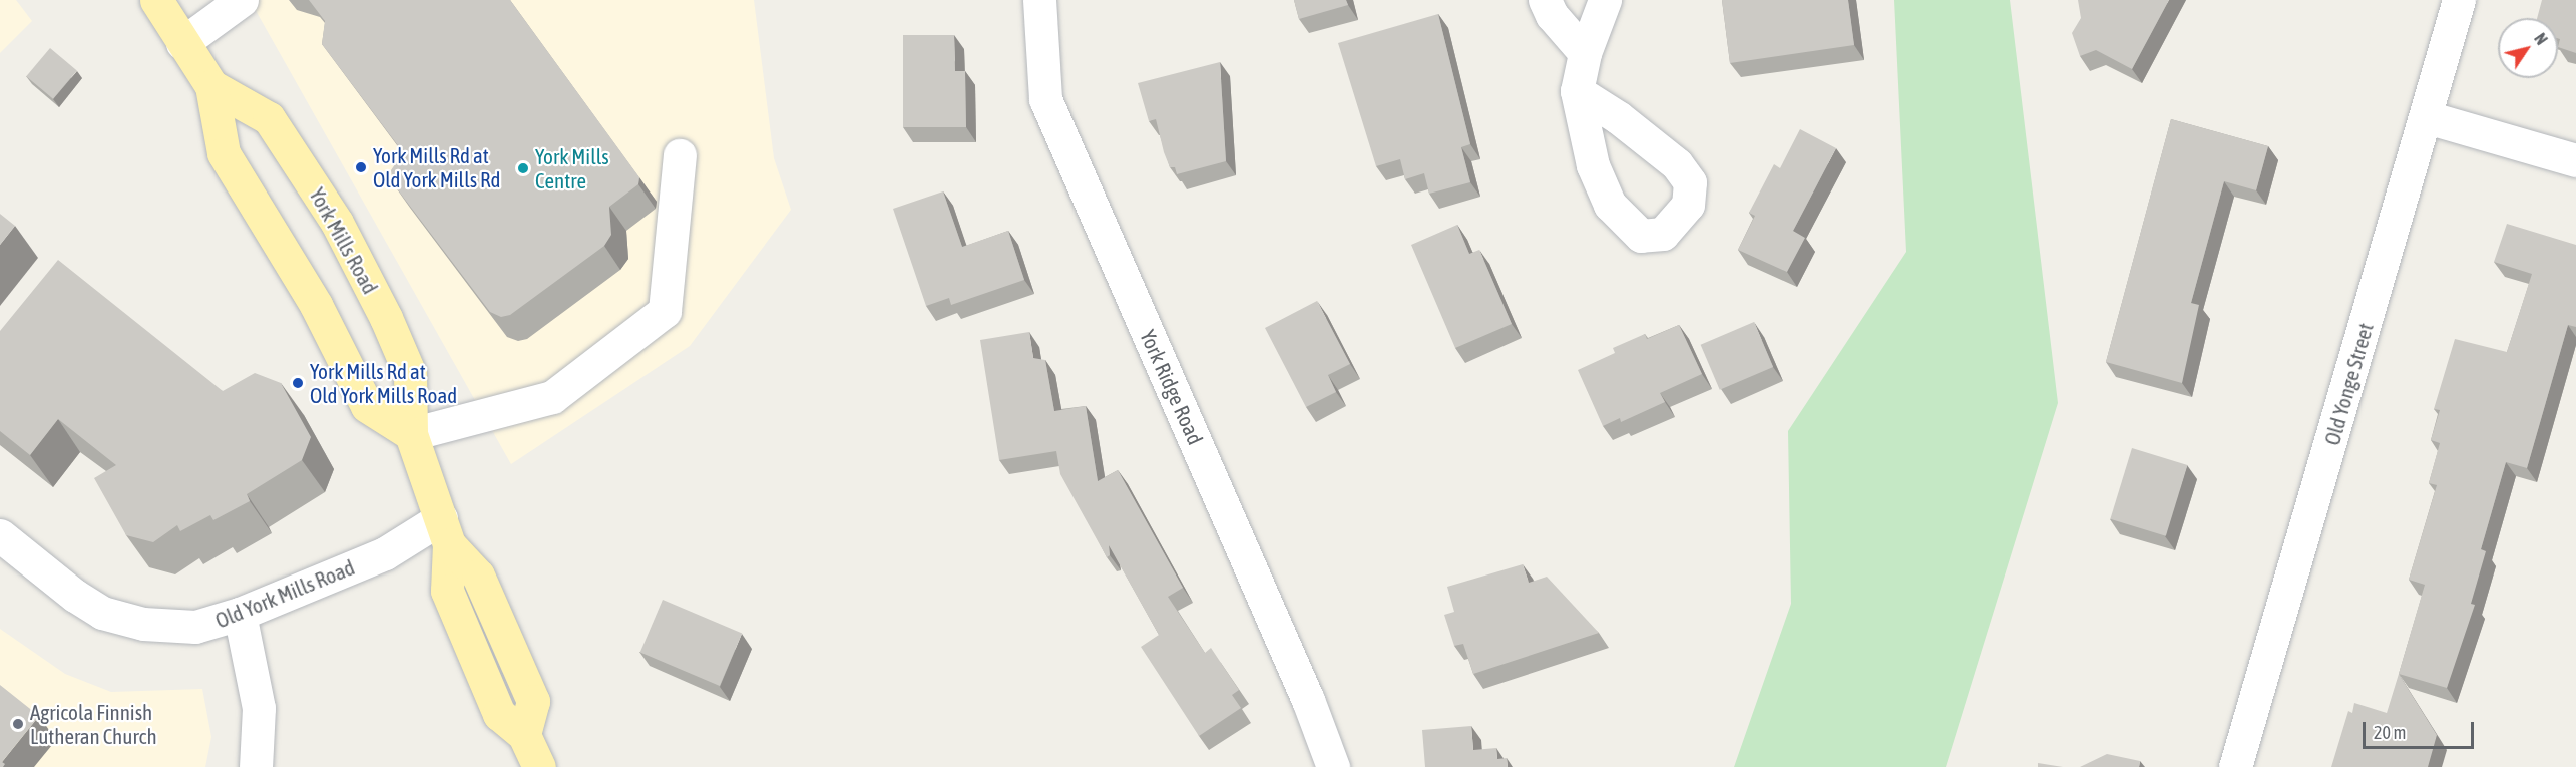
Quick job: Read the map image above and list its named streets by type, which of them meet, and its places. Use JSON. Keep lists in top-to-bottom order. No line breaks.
{"streets":{"main road":["York Mills Road"],"street":["Old Yonge Street","York Ridge Road","Old York Mills Road"]},"crossings":[["York Mills Road","Old York Mills Road"]],"places":["York Mills Rd at Old York Mills Rd","York Mills Centre","York Mills Rd at Old York Mills Road","Agricola Finnish Lutheran Church"],"scale_bar":"20 m","north":"top right"}
